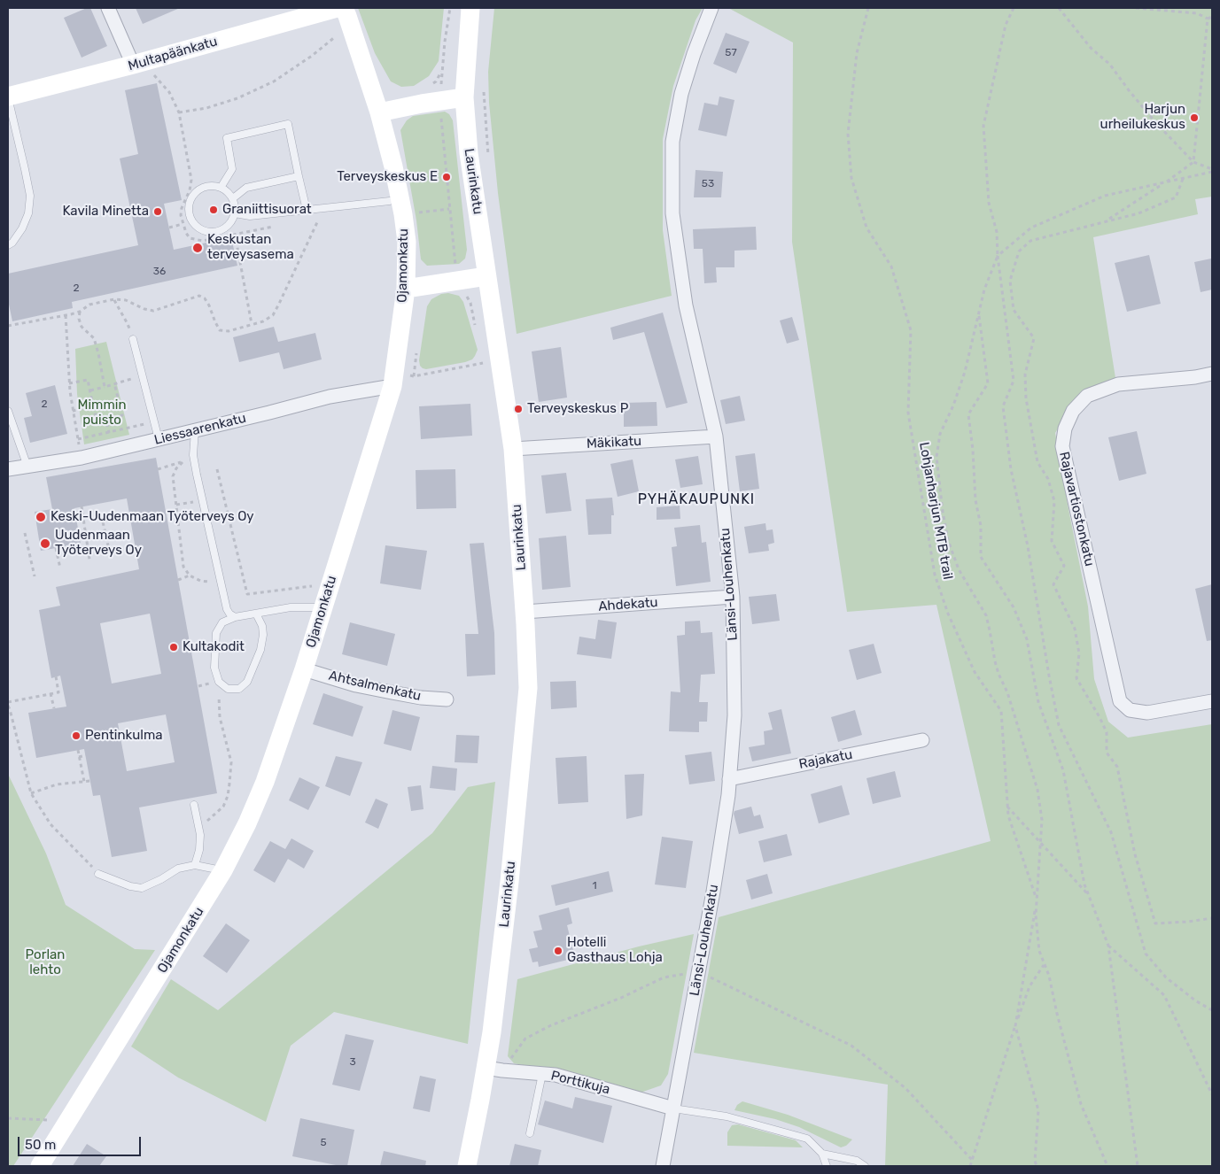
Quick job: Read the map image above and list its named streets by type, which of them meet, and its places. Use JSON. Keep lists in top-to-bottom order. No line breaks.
{"streets":{"street":["Multapäänkatu","Laurinkatu","Ojamonkatu","Liessaarenkatu","Mäkikatu","Rajavartiostonkatu","Länsi-Louhenkatu","Ahdekatu","Ahtsalmenkatu","Rajakatu","Porttikuja"],"path":["Lohjanharjun MTB trail"]},"crossings":[["Laurinkatu","Mäkikatu"],["Laurinkatu","Ahdekatu"],["Laurinkatu","Porttikuja"],["Ojamonkatu","Liessaarenkatu"],["Ojamonkatu","Ahtsalmenkatu"],["Mäkikatu","Länsi-Louhenkatu"],["Länsi-Louhenkatu","Ahdekatu"],["Länsi-Louhenkatu","Rajakatu"],["Länsi-Louhenkatu","Porttikuja"]],"districts":["PYHÄKAUPUNKI"],"parks":["Mimmin puisto","Porlan lehto"],"places":["Harjun urheilukeskus","Terveyskeskus E","Graniittisuorat","Kavila Minetta","Keskustan terveysasema","Terveyskeskus P","Keski-Uudenmaan Työterveys Oy","Uudenmaan Työterveys Oy","Kultakodit","Pentinkulma","Hotelli Gasthaus Lohja"],"house_numbers":["57","53","36","2","2","1","3","5"],"scale_bar":"50 m"}
